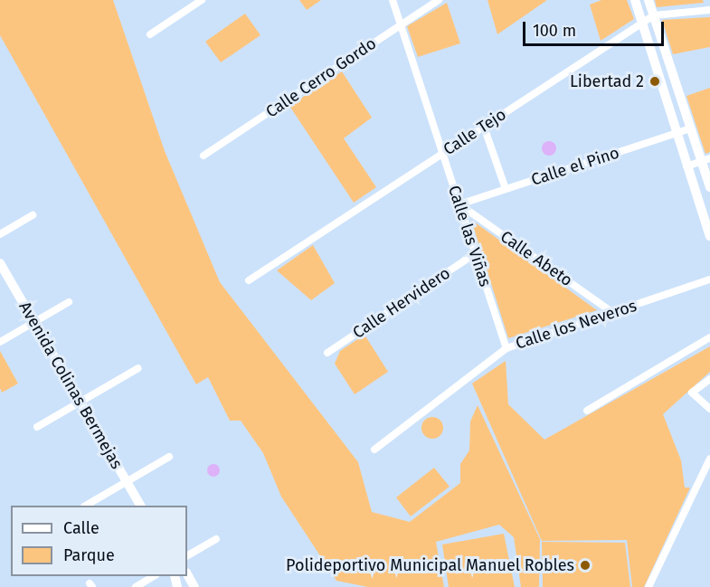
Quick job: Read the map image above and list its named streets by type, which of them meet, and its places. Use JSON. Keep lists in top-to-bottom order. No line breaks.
{"streets":{"street":["Calle Cerro Gordo","Calle Tejo","Calle el Pino","Calle las Viñas","Calle Abeto","Calle Hervidero","Calle los Neveros","Avenida Colinas Bermejas"]},"crossings":[["Calle Cerro Gordo","Calle las Viñas"],["Calle Tejo","Calle las Viñas"],["Calle el Pino","Calle las Viñas"],["Calle el Pino","Calle Abeto"],["Calle las Viñas","Calle Abeto"],["Calle las Viñas","Calle Hervidero"],["Calle las Viñas","Calle los Neveros"],["Calle Abeto","Calle los Neveros"]],"places":["Libertad 2","Polideportivo Municipal Manuel Robles"],"legend":["Calle","Parque"],"scale_bar":"100 m"}
